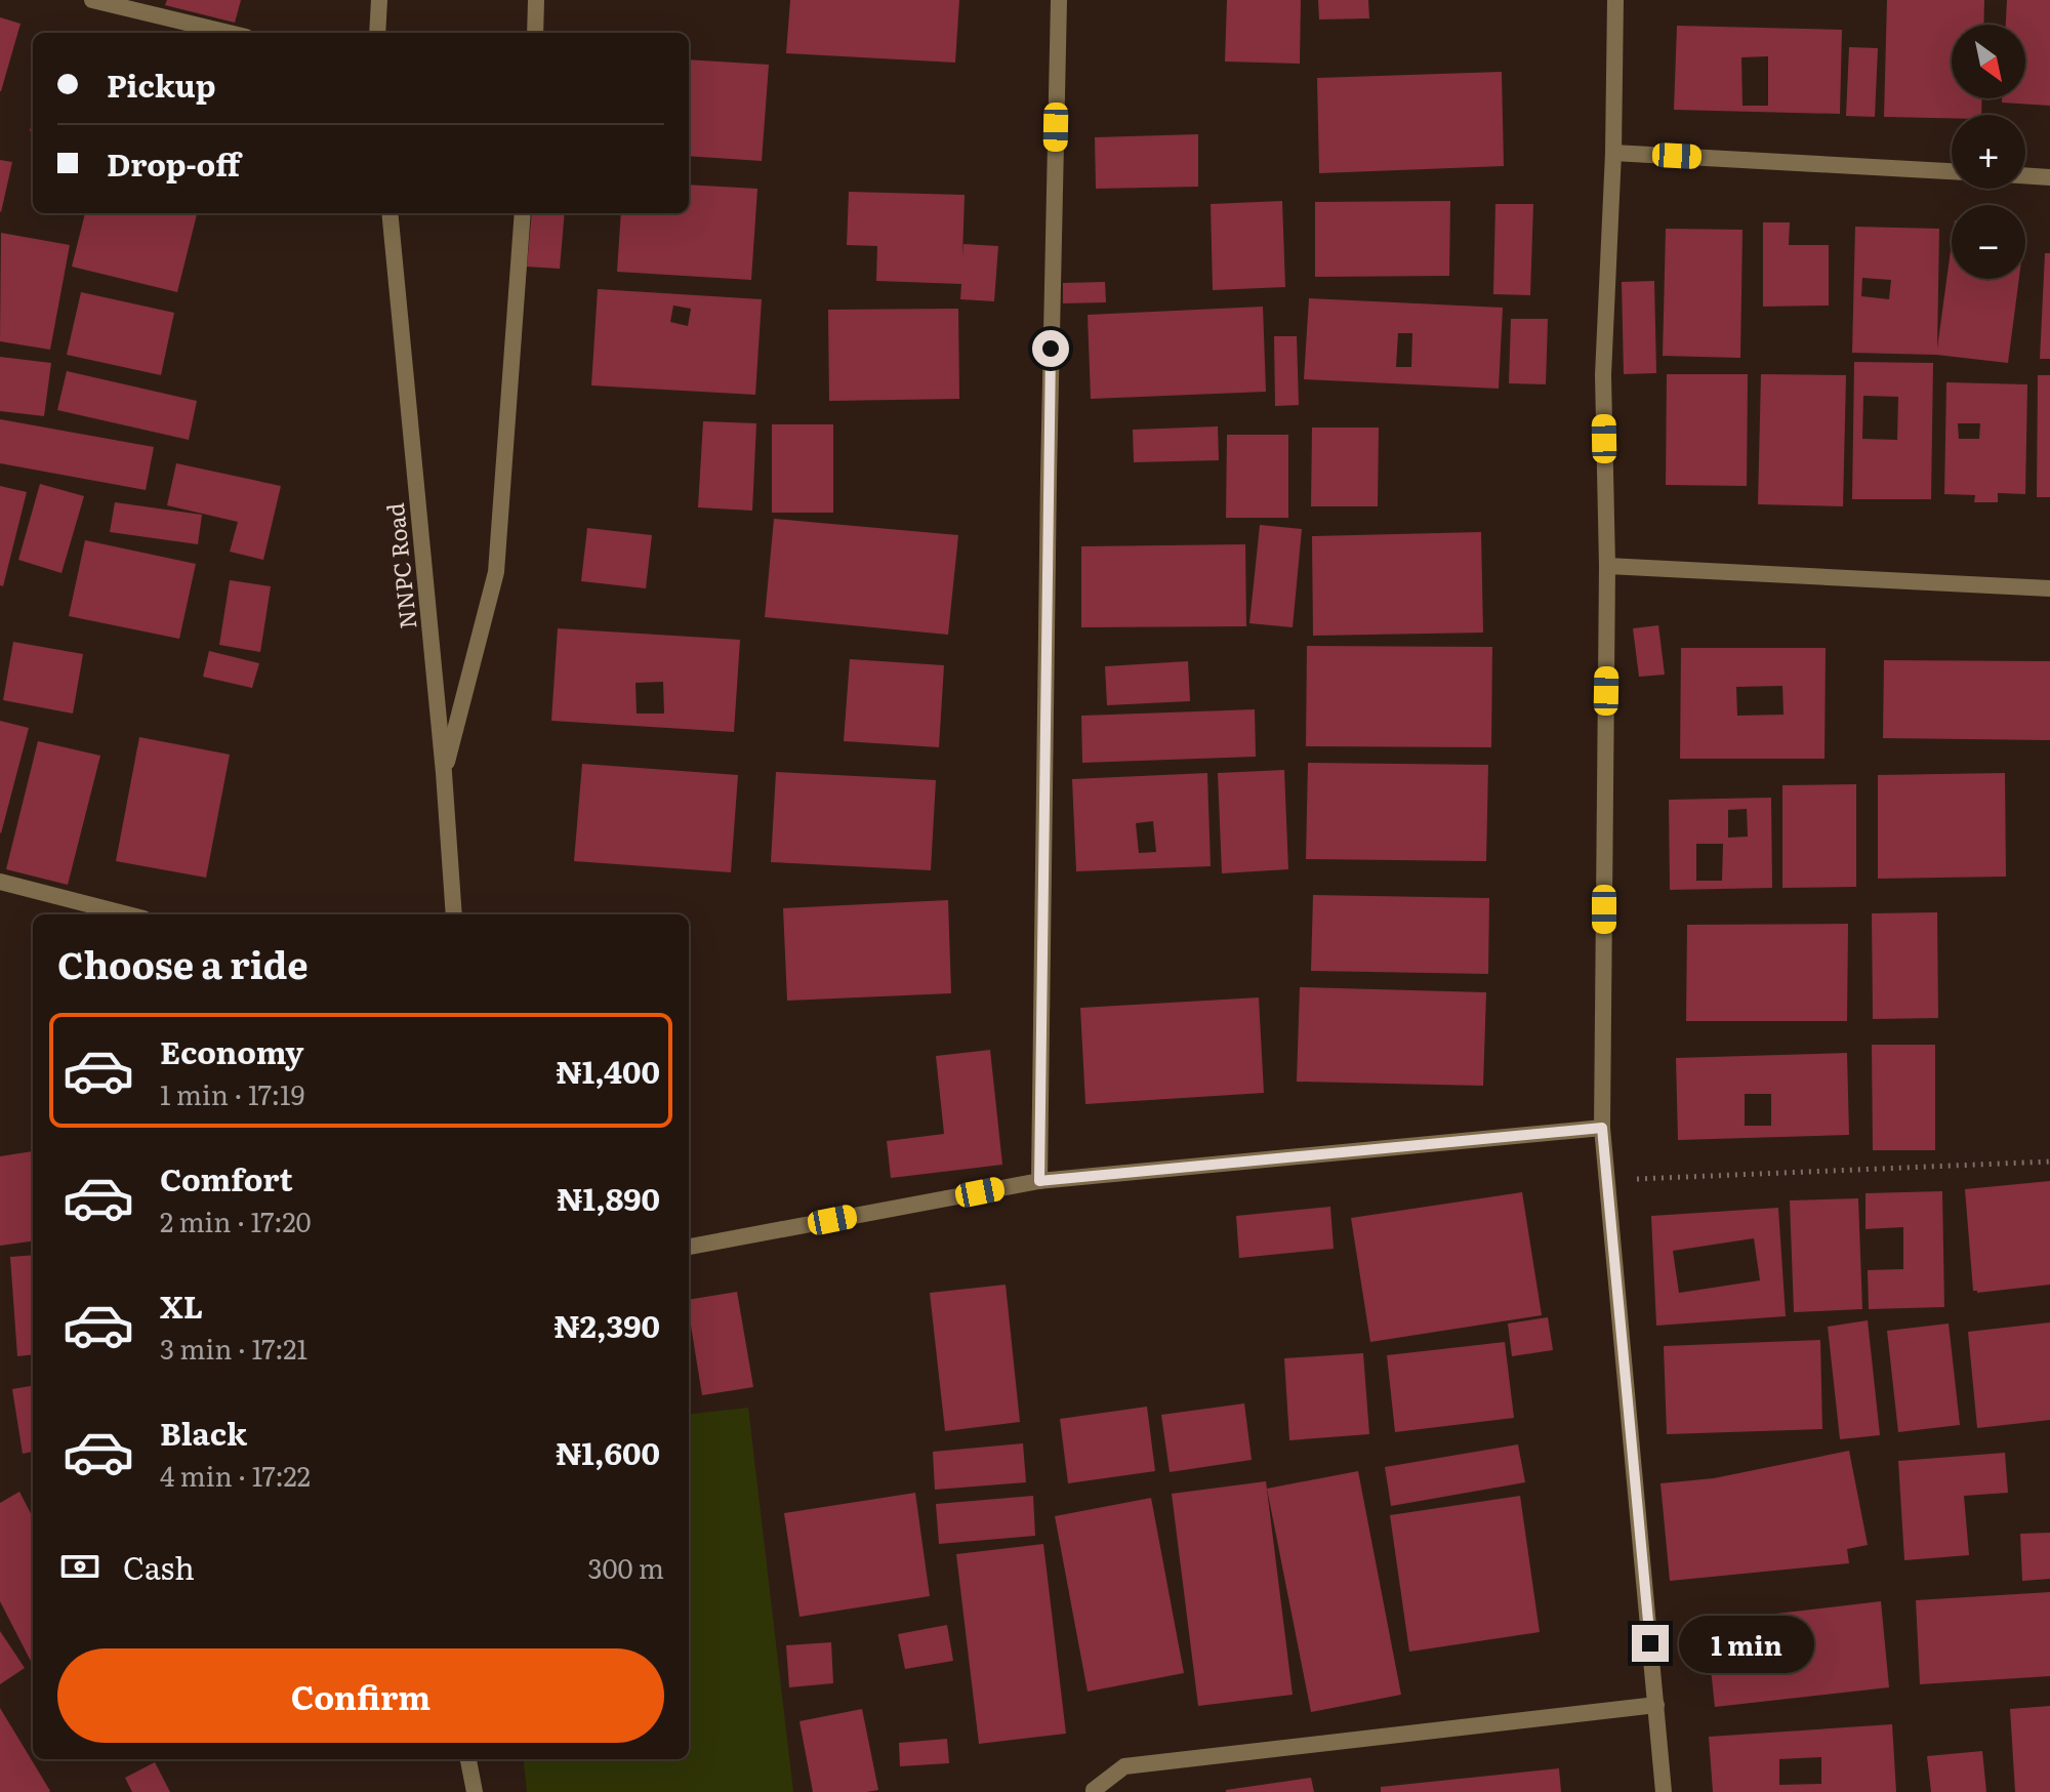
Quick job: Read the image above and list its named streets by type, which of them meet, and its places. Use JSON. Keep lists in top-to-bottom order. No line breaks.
{"streets":{"street":["NNPC Road"]},"north":"bottom right","page":{"map_buttons":["+","−"],"banner":["Pickup","Drop-off"],"heading":"Choose a ride","list":[{"name":"Economy","note":"1 min · 17:19","value":"₦1,400"},{"name":"Comfort","note":"2 min · 17:20","value":"₦1,890"},{"name":"XL","note":"3 min · 17:21","value":"₦2,390"},{"name":"Black","note":"4 min · 17:22","value":"₦1,600"}],"pay":["Cash","300 m"],"bubble":"1 min","buttons":"Confirm"}}
